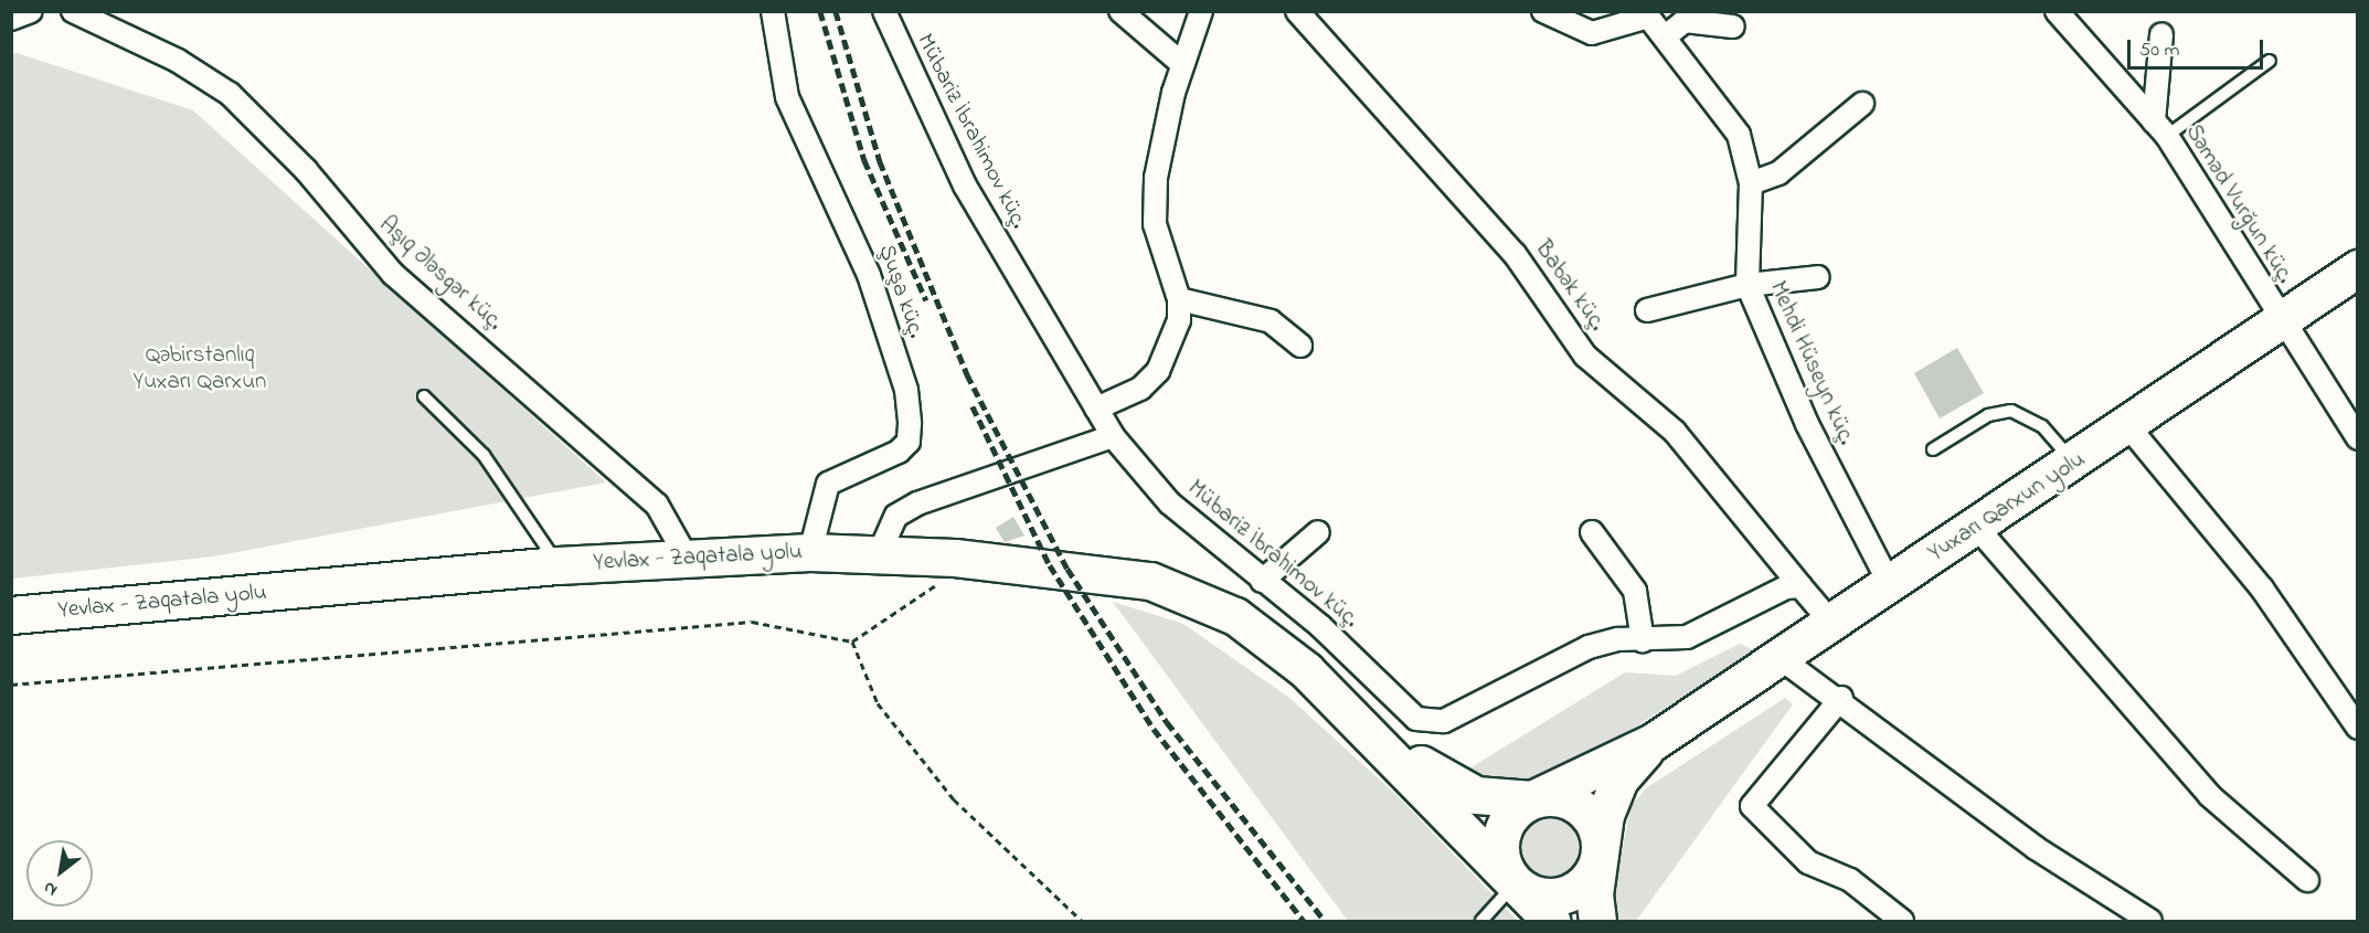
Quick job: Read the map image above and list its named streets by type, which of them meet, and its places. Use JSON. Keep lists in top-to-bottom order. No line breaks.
{"streets":{"highway":["Yuxarı Qarxun yolu","Yevlax - Zaqatala yolu"],"street":["Mübariz İbrahimov küç.","Səməd Vurğun küç.","Aşıq Ələsgər küç.","Babək küç.","Şuşa küç.","Mehdi Hüseyn küç."]},"crossings":[["Mübariz İbrahimov küç.","Babək küç."],["Səməd Vurğun küç.","Yuxarı Qarxun yolu"],["Aşıq Ələsgər küç.","Yevlax - Zaqatala yolu"],["Şuşa küç.","Yevlax - Zaqatala yolu"],["Mehdi Hüseyn küç.","Yuxarı Qarxun yolu"]],"parks":["Qəbirstanlıq Yuxarı Qarxun"],"scale_bar":"50 m","north":"bottom left"}
